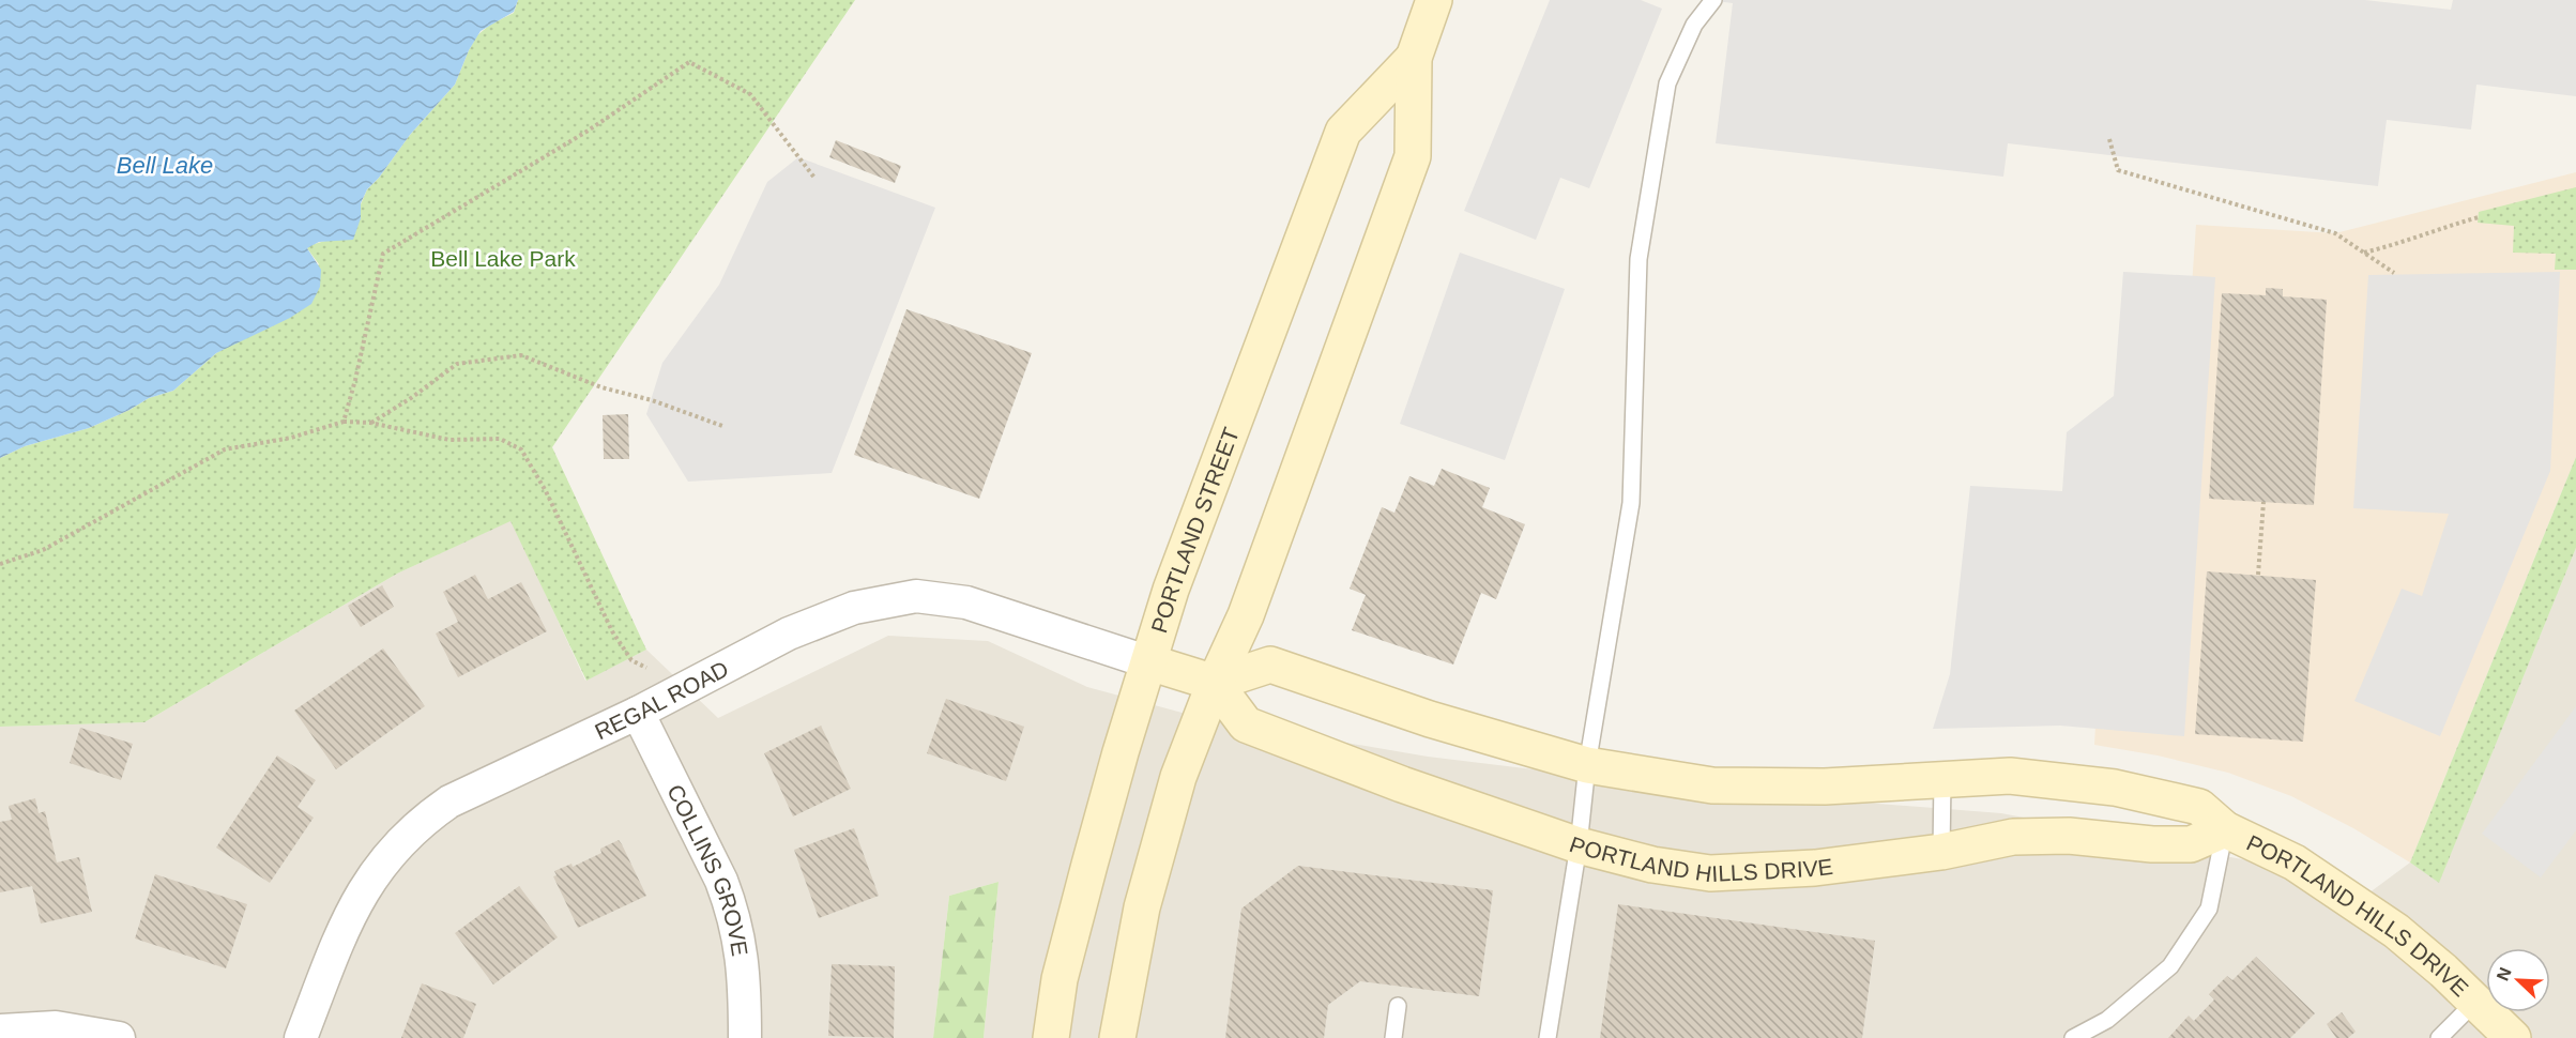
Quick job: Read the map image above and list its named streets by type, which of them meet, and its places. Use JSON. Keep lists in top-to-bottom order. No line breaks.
{"streets":{"street":["PORTLAND STREET","REGAL ROAD","PORTLAND HILLS DRIVE","COLLINS GROVE"]},"crossings":[["PORTLAND STREET","REGAL ROAD"],["PORTLAND STREET","PORTLAND HILLS DRIVE"],["REGAL ROAD","COLLINS GROVE"]],"water":["Bell Lake"],"parks":["Bell Lake Park"],"north":"top left"}
